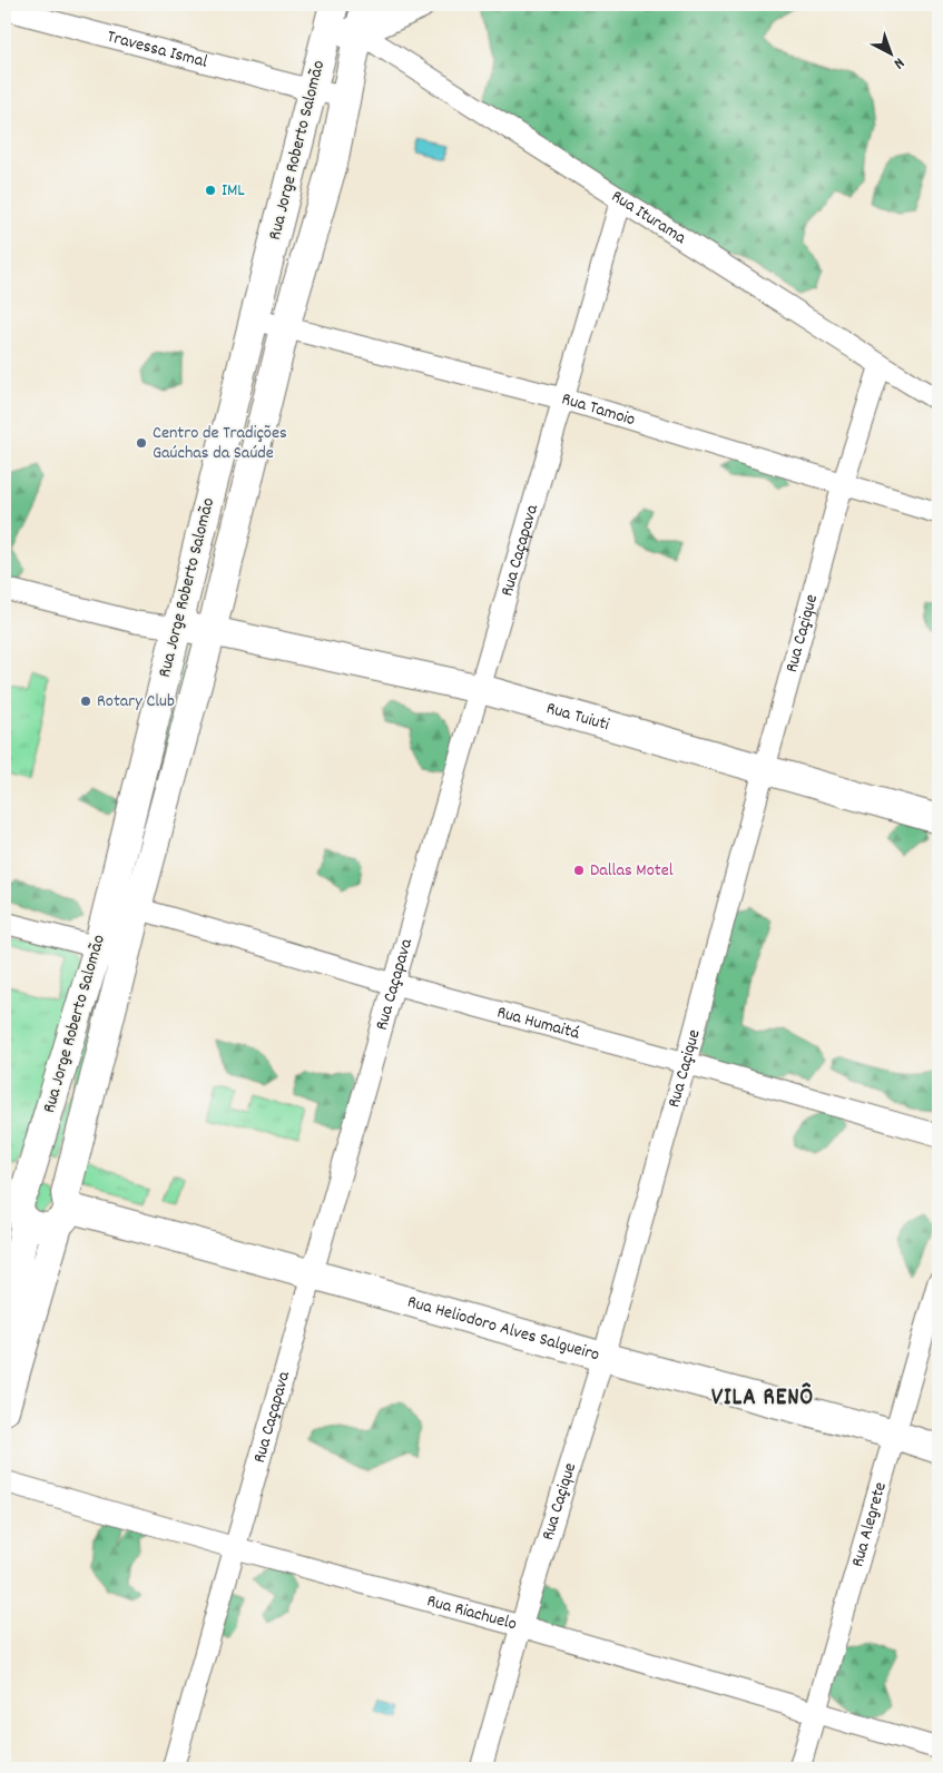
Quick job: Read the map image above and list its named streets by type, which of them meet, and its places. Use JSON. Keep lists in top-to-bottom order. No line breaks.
{"streets":{"main road":["Rua Jorge Roberto Salomão","Rua Tuiuti","Rua Heliodoro Alves Salgueiro"],"street":["Travessa Ismal","Rua Iturama","Rua Tamoio","Rua Caçapava","Rua Caçique","Rua Humaitá","Rua Alegrete","Rua Riachuelo"]},"crossings":[["Travessa Ismal","Rua Jorge Roberto Salomão"],["Rua Jorge Roberto Salomão","Rua Iturama"],["Rua Jorge Roberto Salomão","Rua Tamoio"],["Rua Jorge Roberto Salomão","Rua Tuiuti"],["Rua Jorge Roberto Salomão","Rua Humaitá"],["Rua Jorge Roberto Salomão","Rua Heliodoro Alves Salgueiro"],["Rua Iturama","Rua Caçapava"],["Rua Iturama","Rua Caçique"],["Rua Tamoio","Rua Caçapava"],["Rua Tamoio","Rua Caçique"],["Rua Caçapava","Rua Tuiuti"],["Rua Caçapava","Rua Humaitá"],["Rua Caçapava","Rua Heliodoro Alves Salgueiro"],["Rua Caçapava","Rua Riachuelo"],["Rua Caçique","Rua Tuiuti"],["Rua Caçique","Rua Humaitá"],["Rua Caçique","Rua Heliodoro Alves Salgueiro"],["Rua Caçique","Rua Riachuelo"],["Rua Heliodoro Alves Salgueiro","Rua Alegrete"],["Rua Alegrete","Rua Riachuelo"]],"districts":["VILA RENÔ"],"places":["IML","Centro de Tradições Gaúchas da Saúde","Rotary Club","Dallas Motel"],"north":"bottom right"}
